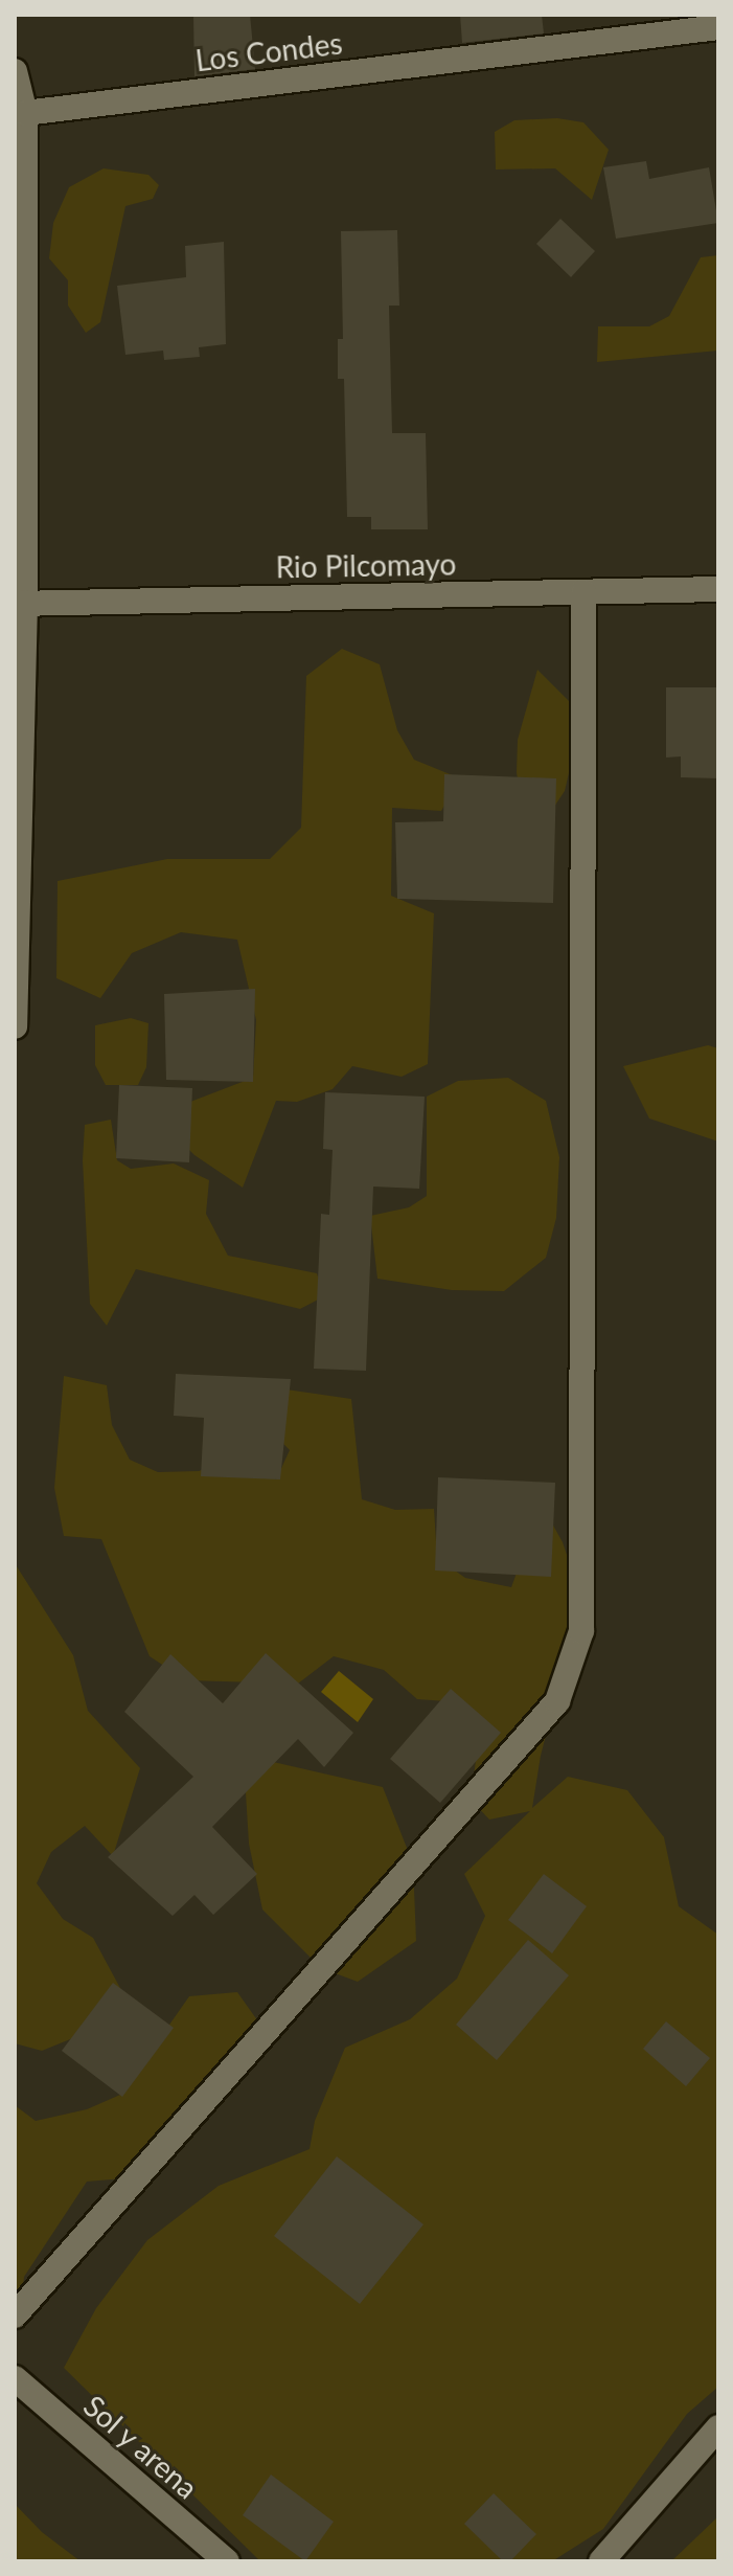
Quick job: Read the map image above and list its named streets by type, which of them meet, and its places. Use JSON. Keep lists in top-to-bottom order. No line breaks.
{"streets":{"street":["Los Condes","Rio Pilcomayo","Sol y arena"]}}
